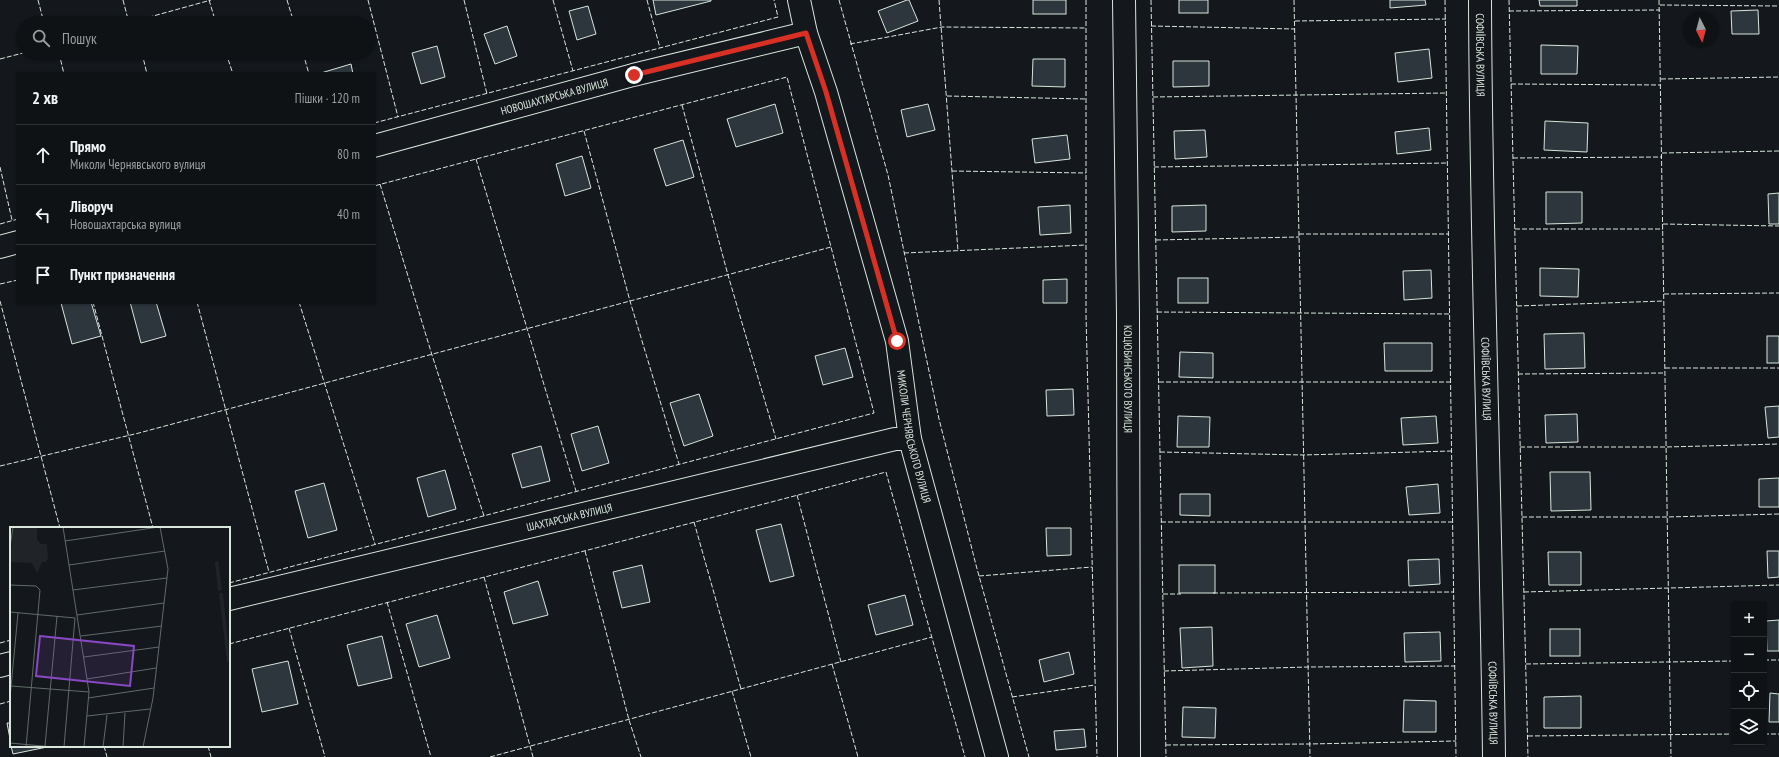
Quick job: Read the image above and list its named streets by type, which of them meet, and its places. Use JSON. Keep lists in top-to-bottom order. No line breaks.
{"streets":{"street":["СОФІЇВСЬКА ВУЛИЦЯ","НОВОШАХТАРСЬКА ВУЛИЦЯ","КОЦЮБИНСЬКОГО ВУЛИЦЯ","МИКОЛИ ЧЕРНЯВСЬКОГО ВУЛИЦЯ","ШАХТАРСЬКА ВУЛИЦЯ"]},"crossings":[["НОВОШАХТАРСЬКА ВУЛИЦЯ","МИКОЛИ ЧЕРНЯВСЬКОГО ВУЛИЦЯ"],["МИКОЛИ ЧЕРНЯВСЬКОГО ВУЛИЦЯ","ШАХТАРСЬКА ВУЛИЦЯ"]],"north":"bottom","page":{"search":"Пошук","heading":["2 хв","Пішки · 120 m"],"list":[["Прямо","Миколи Чернявського вулиця","80 m"],["Ліворуч","Новошахтарська вулиця","40 m"],"Пункт призначення"],"map_buttons":["+","−"]}}
